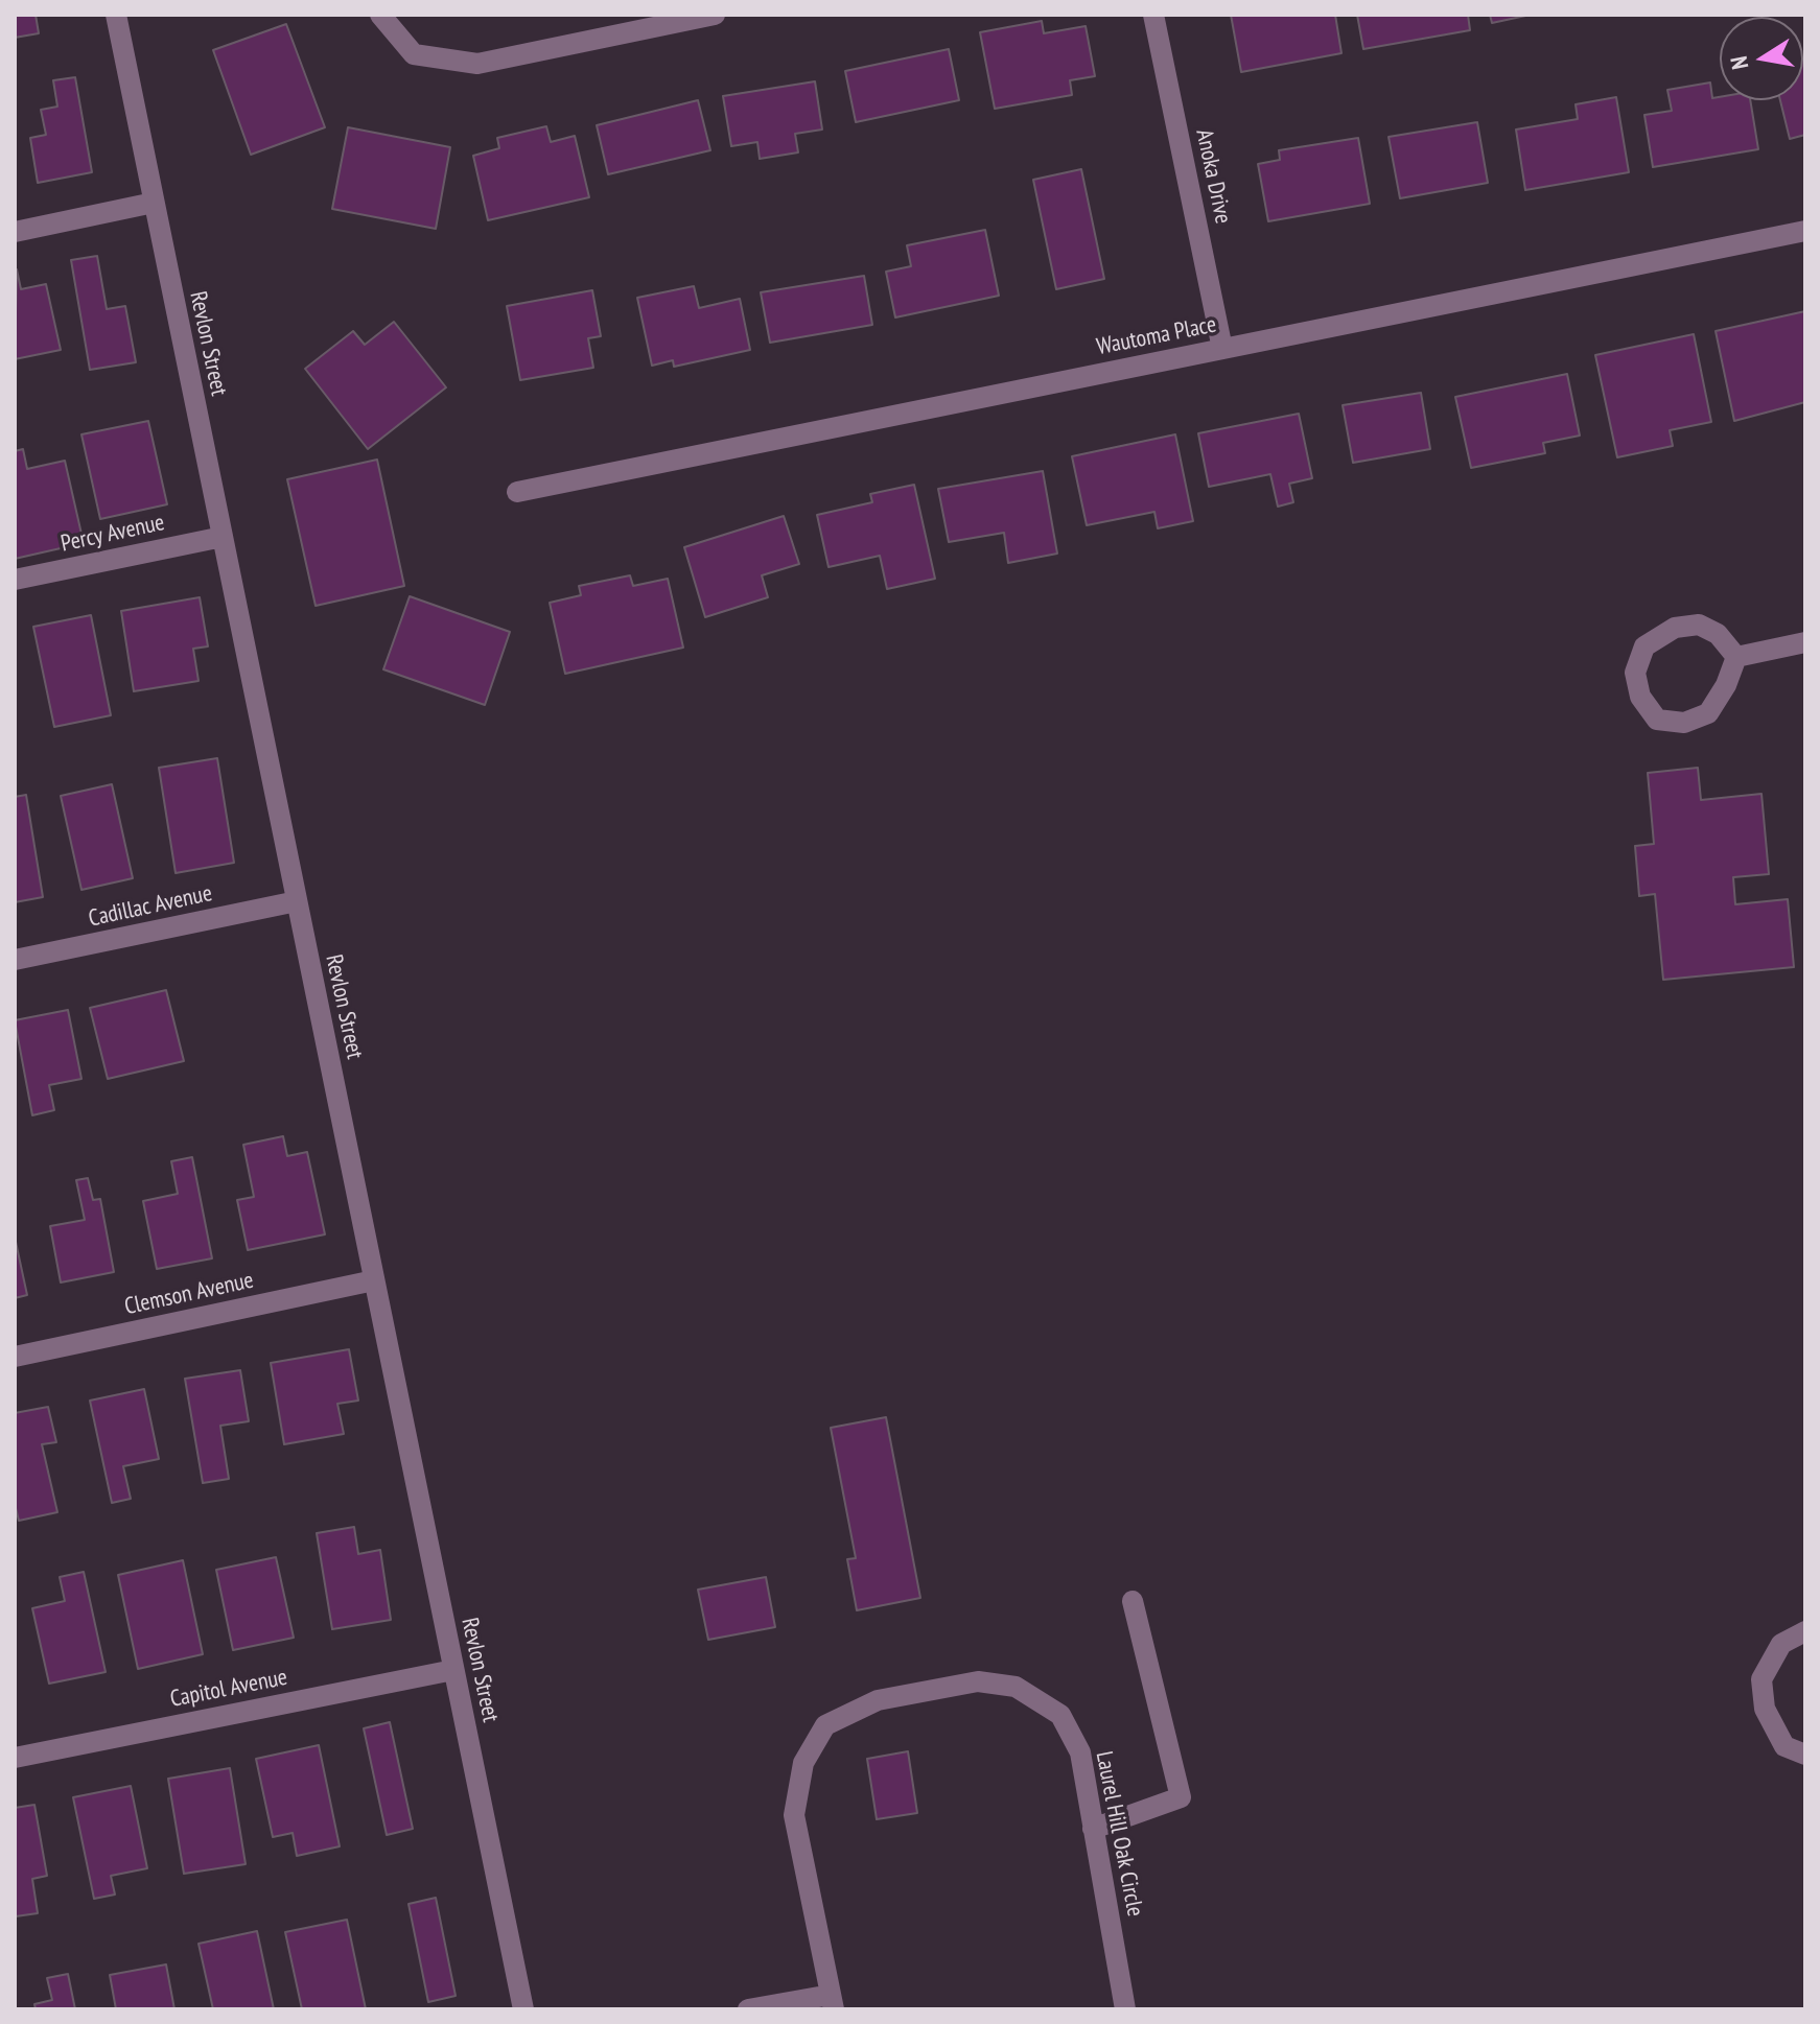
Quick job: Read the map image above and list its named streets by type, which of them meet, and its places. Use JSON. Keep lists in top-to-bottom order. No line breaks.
{"streets":{"street":["Anoka Drive","Wautoma Place","Revlon Street","Percy Avenue","Cadillac Avenue","Clemson Avenue","Capitol Avenue","Laurel Hill Oak Circle"]},"crossings":[["Anoka Drive","Wautoma Place"],["Revlon Street","Percy Avenue"],["Revlon Street","Cadillac Avenue"],["Revlon Street","Clemson Avenue"],["Revlon Street","Capitol Avenue"]],"north":"left"}
